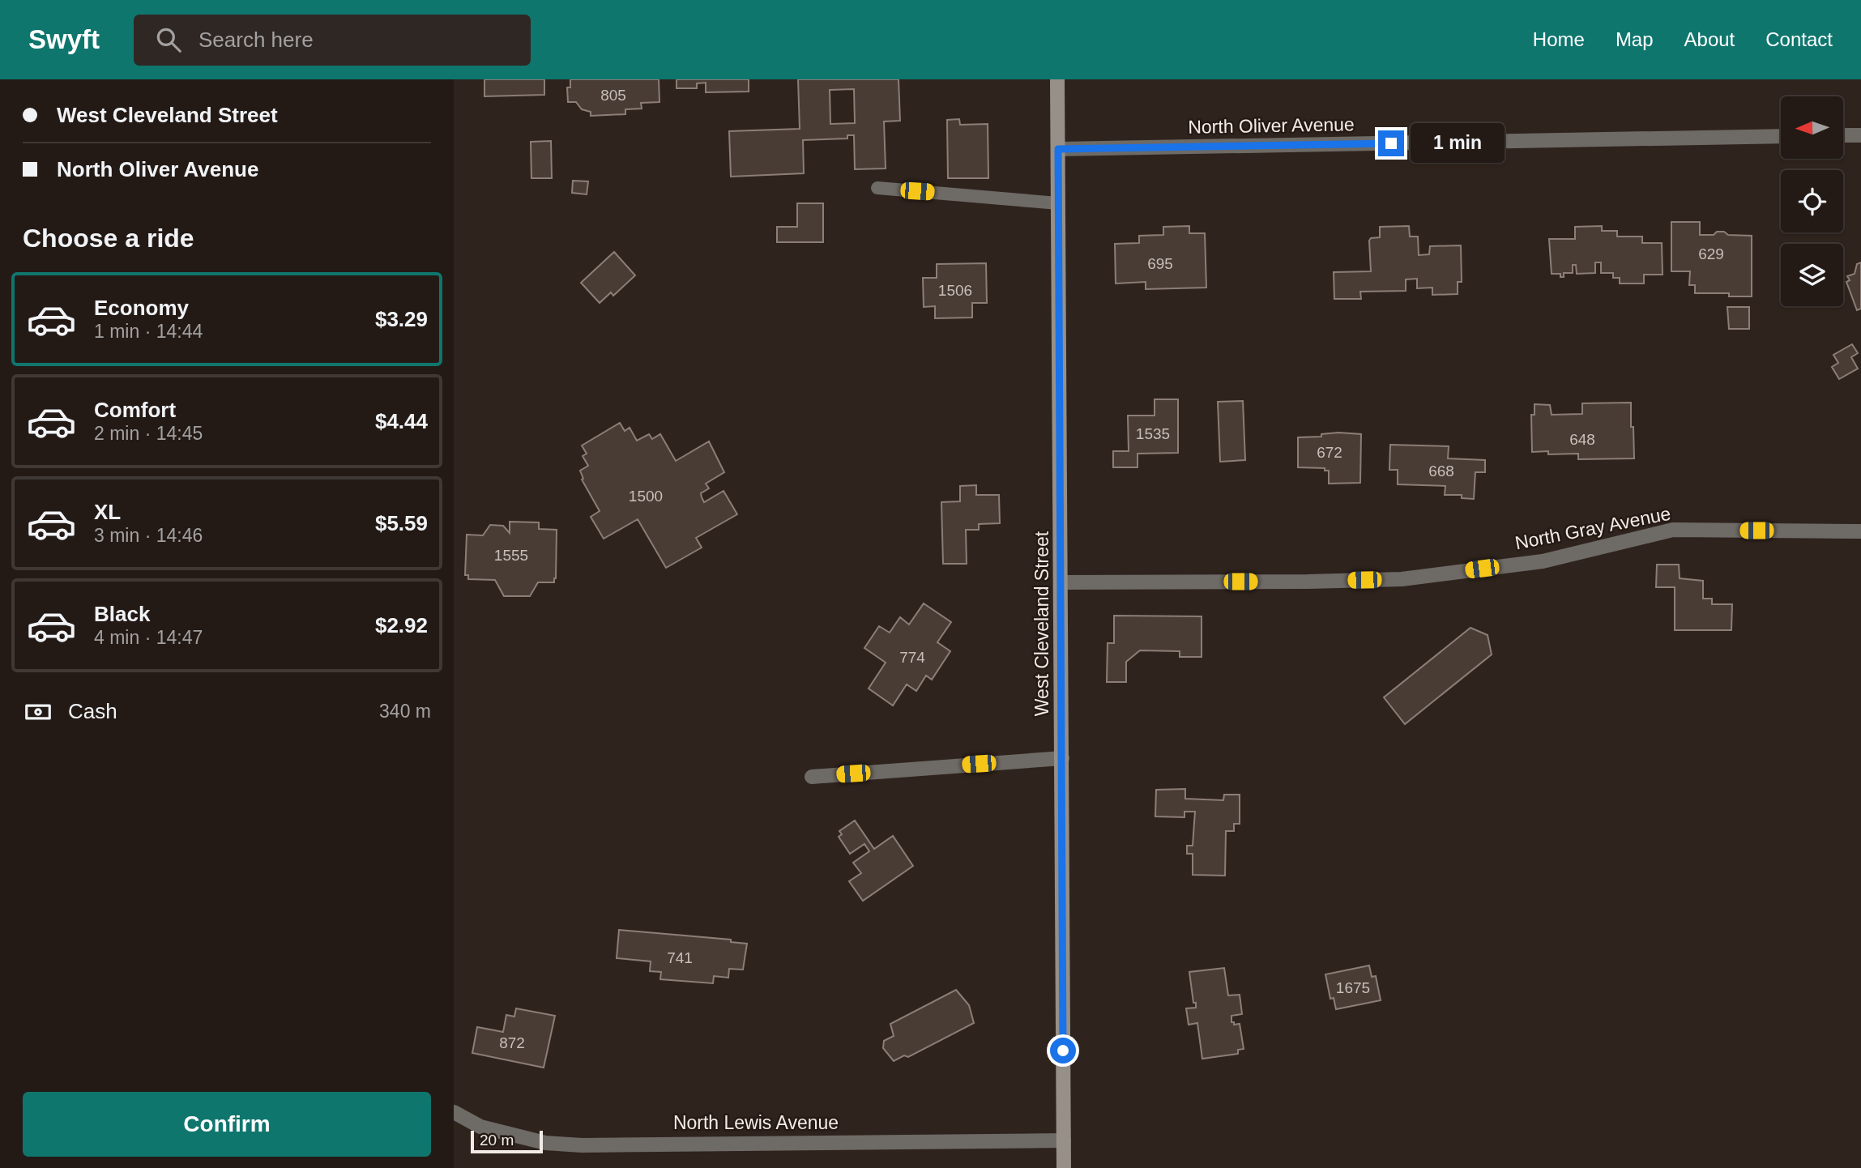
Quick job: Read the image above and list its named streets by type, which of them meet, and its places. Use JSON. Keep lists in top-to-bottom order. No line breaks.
{"streets":{"street":["North Oliver Avenue","North Gray Avenue","West Cleveland Street","North Lewis Avenue"]},"crossings":[["North Oliver Avenue","West Cleveland Street"],["North Gray Avenue","West Cleveland Street"],["West Cleveland Street","North Lewis Avenue"]],"house_numbers":["805","629","695","1506","1535","648","672","668","1500","1555","774","741","1675","872"],"scale_bar":"20 m","north":"left","page":{"header":"Swyft","search":"Search here","nav":["Home","Map","About","Contact"],"banner":["West Cleveland Street","North Oliver Avenue"],"bubble":"1 min","heading":"Choose a ride","list":[{"name":"Economy","note":"1 min · 14:44","value":"$3.29"},{"name":"Comfort","note":"2 min · 14:45","value":"$4.44"},{"name":"XL","note":"3 min · 14:46","value":"$5.59"},{"name":"Black","note":"4 min · 14:47","value":"$2.92"}],"pay":["Cash","340 m"],"buttons":"Confirm","scale":"20 m"}}
